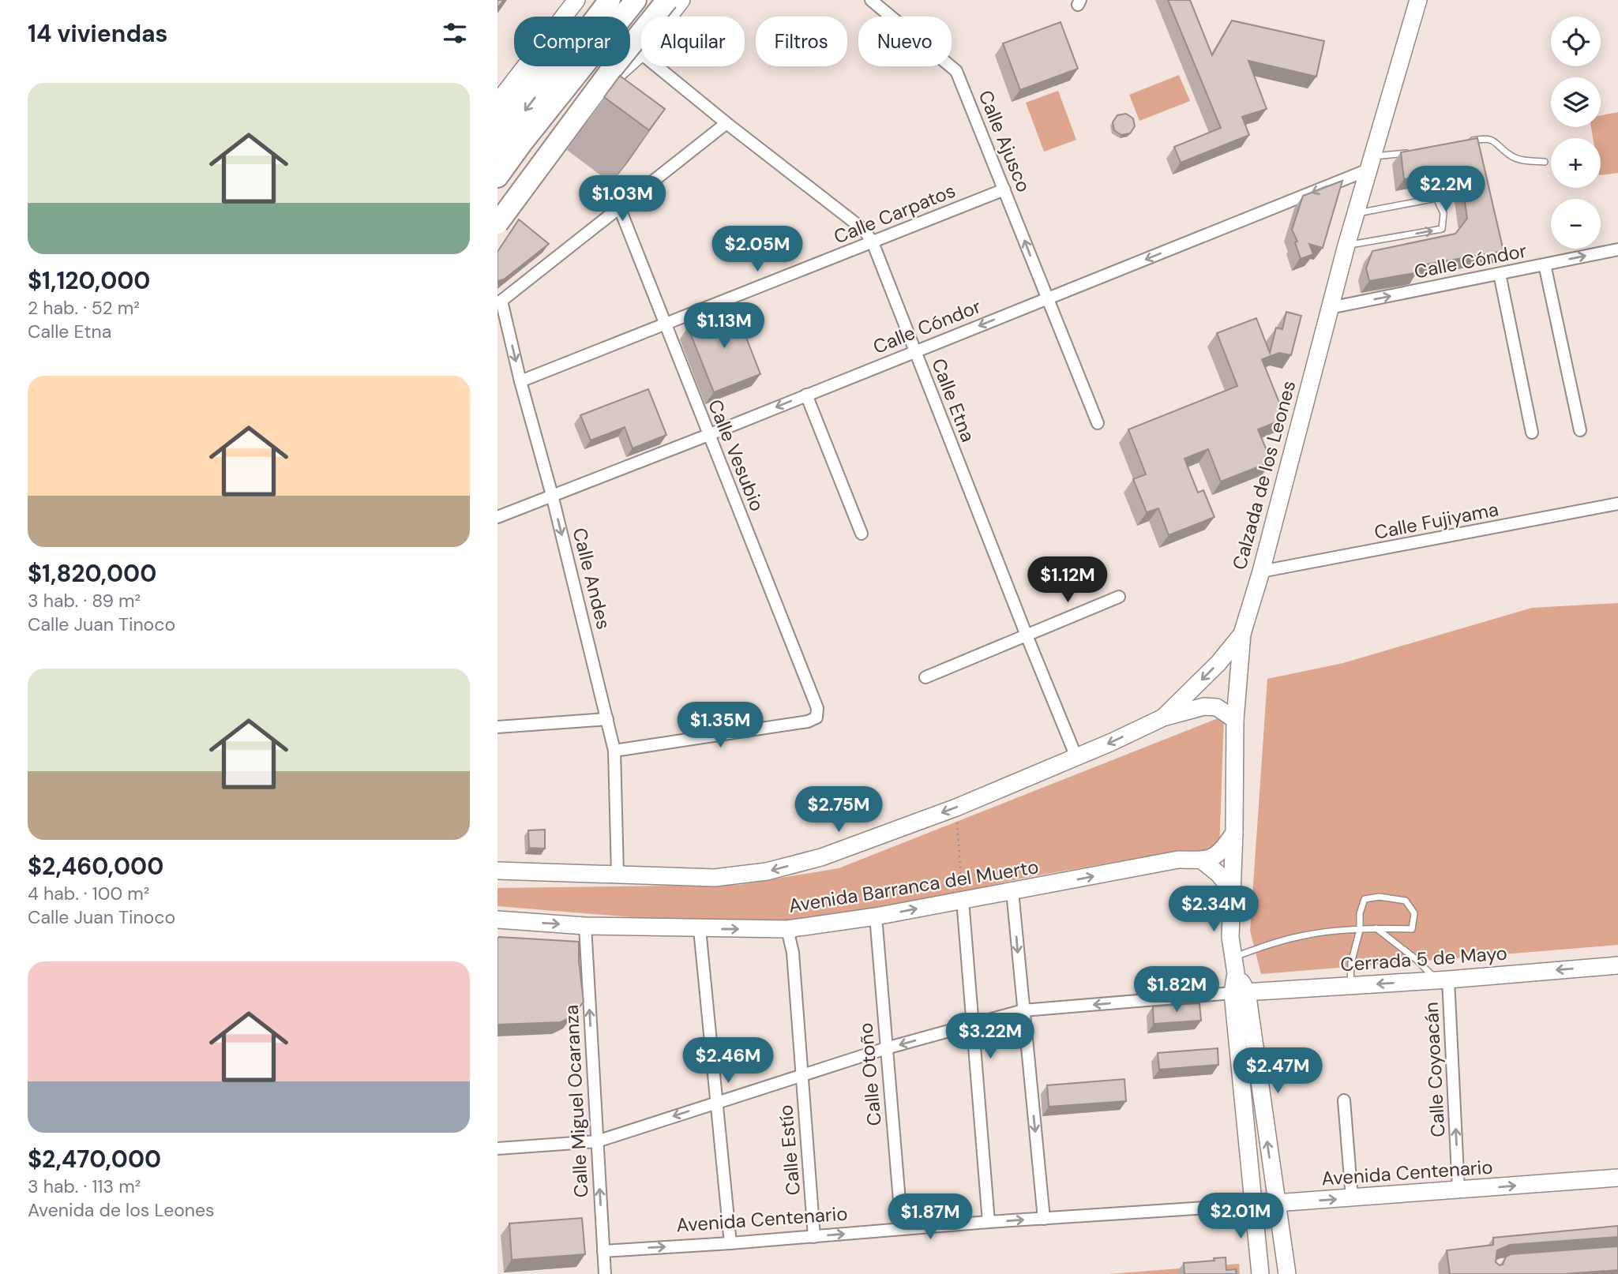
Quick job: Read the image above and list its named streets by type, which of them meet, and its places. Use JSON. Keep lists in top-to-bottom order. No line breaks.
{"streets":{"main road":["Calzada de los Leones","Avenida Barranca del Muerto","Cerrada 5 de Mayo","Avenida Centenario"],"street":["Calle Ajusco","Calle Carpatos","Calle Cóndor","Calle Etna","Calle Vesubio","Calle Fujiyama","Calle Andes","Calle Coyoacán","Calle Otoño","Calle Miguel Ocaranza","Calle Estío"]},"crossings":[["Calle Ajusco","Calle Carpatos"],["Calle Ajusco","Calle Cóndor"],["Calle Carpatos","Calle Etna"],["Calle Carpatos","Calle Vesubio"],["Calle Carpatos","Calle Andes"],["Calle Cóndor","Calle Etna"],["Calle Cóndor","Calle Vesubio"],["Calle Cóndor","Calzada de los Leones"],["Calle Cóndor","Calle Andes"],["Calle Etna","Avenida Barranca del Muerto"],["Calle Vesubio","Calle Andes"],["Calzada de los Leones","Calle Fujiyama"],["Calzada de los Leones","Avenida Barranca del Muerto"],["Calzada de los Leones","Cerrada 5 de Mayo"],["Calle Andes","Avenida Barranca del Muerto"],["Avenida Barranca del Muerto","Calle Otoño"],["Avenida Barranca del Muerto","Calle Miguel Ocaranza"],["Avenida Barranca del Muerto","Calle Estío"],["Cerrada 5 de Mayo","Calle Coyoacán"],["Calle Coyoacán","Avenida Centenario"],["Calle Otoño","Avenida Centenario"],["Calle Miguel Ocaranza","Avenida Centenario"],["Calle Estío","Avenida Centenario"]],"one_way":["Calle Andes","Cerrada 5 de Mayo","Calle Coyoacán","Calle Miguel Ocaranza","Avenida Centenario"],"page":{"heading":"14 viviendas","map_buttons":["+","−"],"chip":["Comprar","Alquilar","Filtros","Nuevo"],"list":[{"name":"$1,120,000","note":"2 hab. · 52 m² · Calle Etna"},{"name":"$1,820,000","note":"3 hab. · 89 m² · Calle Juan Tinoco"},{"name":"$2,460,000","note":"4 hab. · 100 m² · Calle Juan Tinoco"},{"name":"$2,470,000","note":"3 hab. · 113 m² · Avenida de los Leones"}],"price":["$2.2M","$1.03M","$2.05M","$1.13M","$1.12M","$1.35M","$2.75M","$2.34M","$1.82M","$3.22M","$2.46M","$2.47M","$2.01M","$1.87M"]}}
